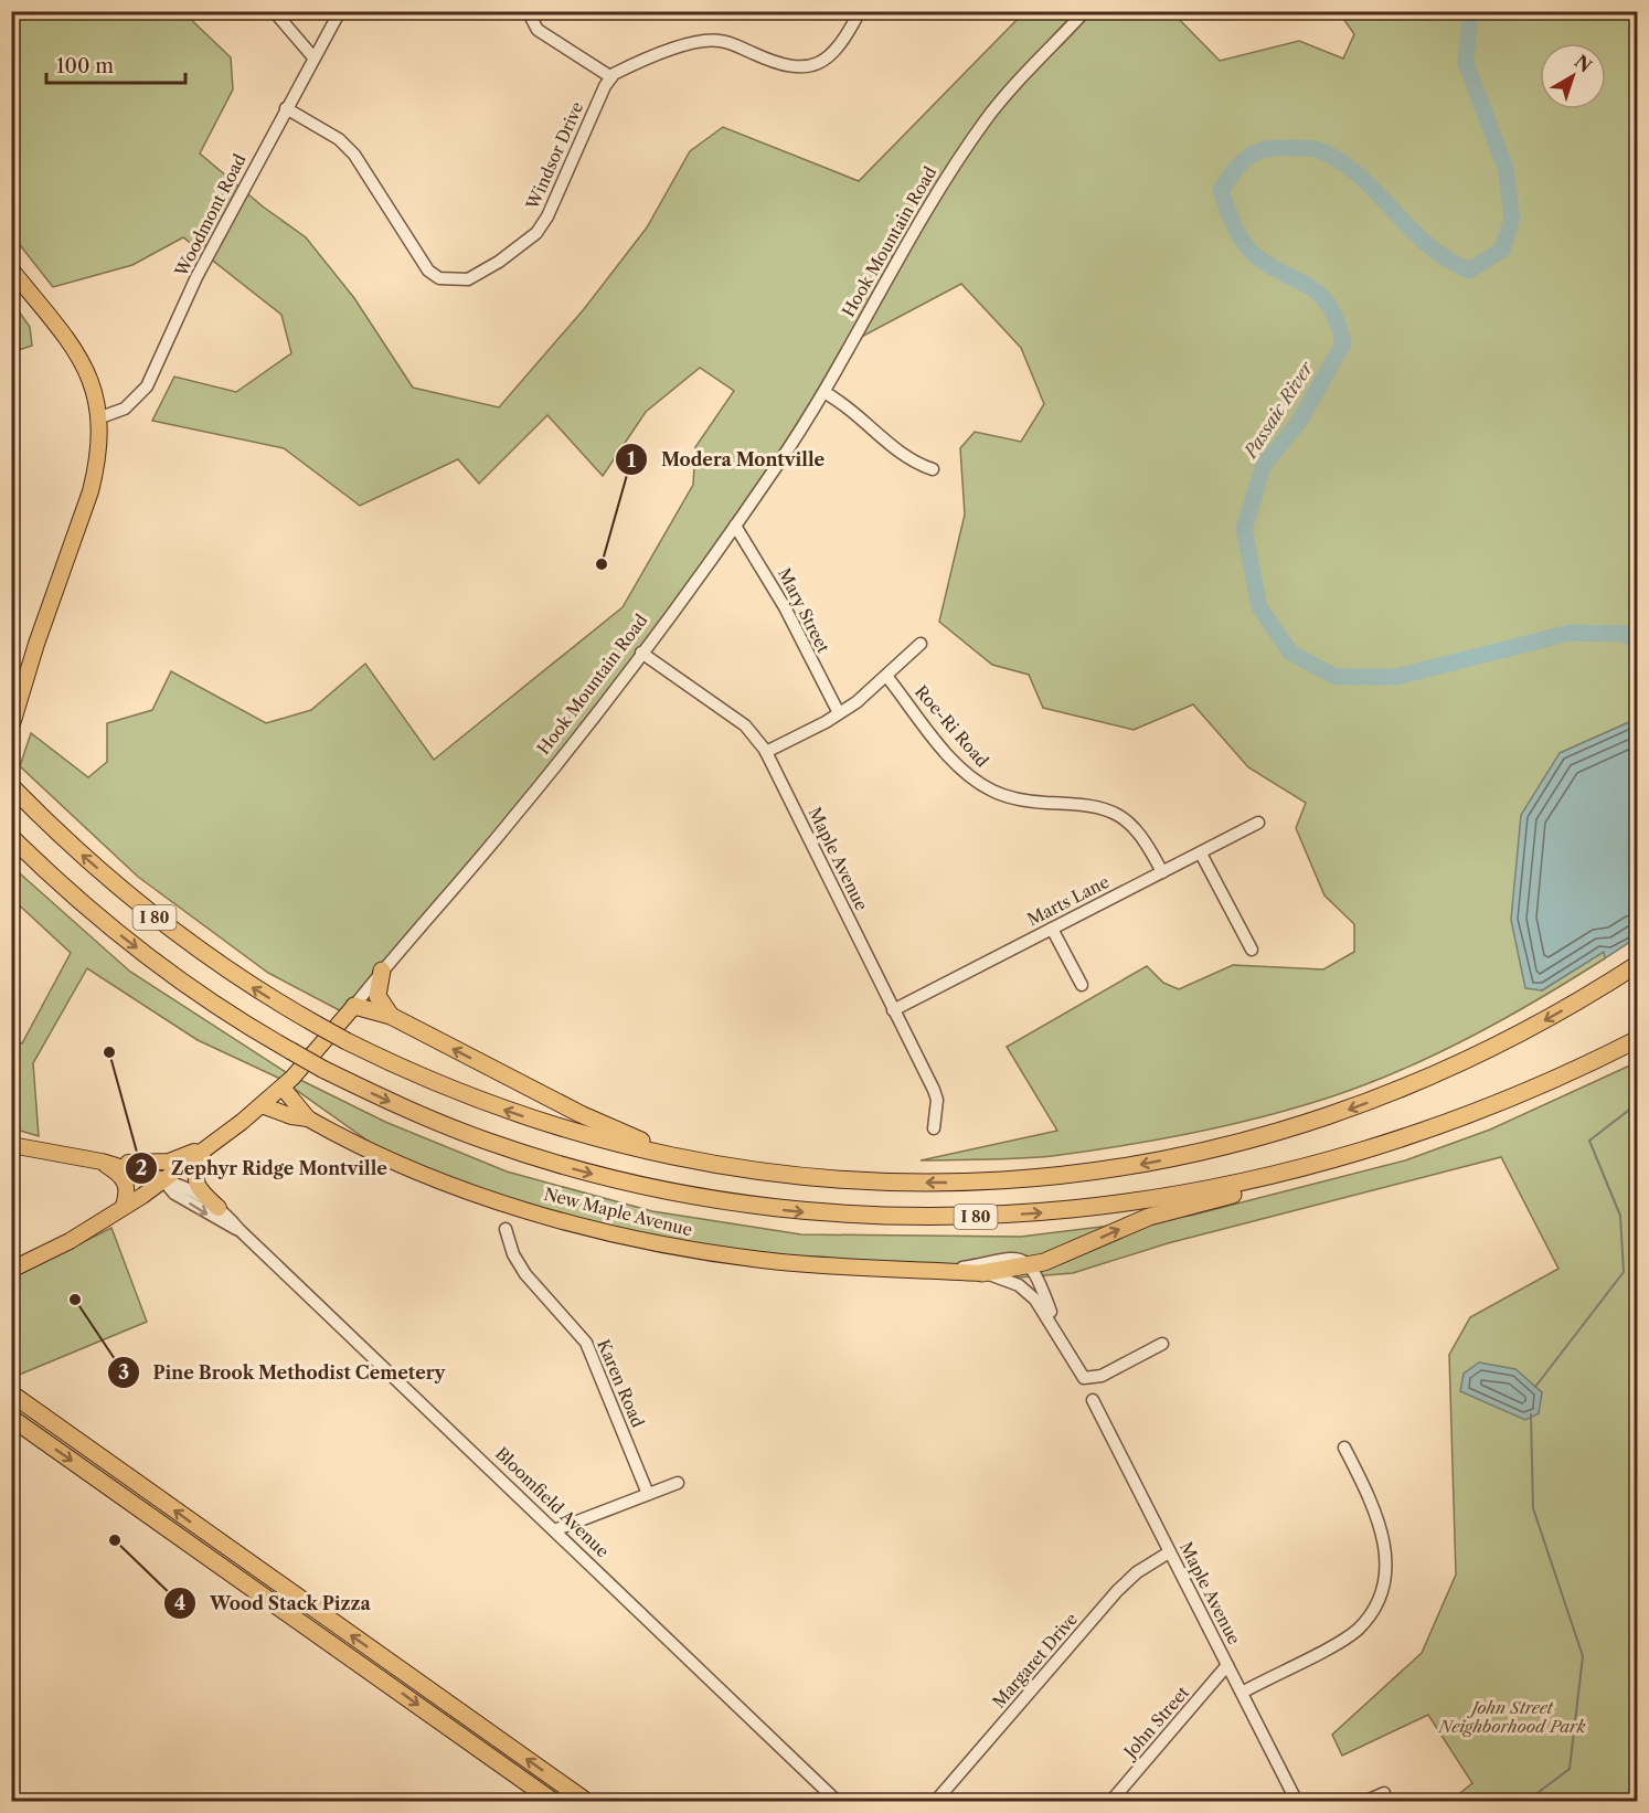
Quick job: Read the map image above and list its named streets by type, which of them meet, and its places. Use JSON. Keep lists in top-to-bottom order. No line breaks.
{"streets":{"highway":["I 80"],"main road":["Hook Mountain Road","New Maple Avenue","Bloomfield Avenue"],"street":["Windsor Drive","Woodmont Road","Mary Street","Roe-Ri Road","Maple Avenue","Marts Lane","Karen Road","Margaret Drive","John Street"]},"crossings":[["Windsor Drive","Woodmont Road"],["Hook Mountain Road","Mary Street"],["Hook Mountain Road","Maple Avenue"],["Hook Mountain Road","New Maple Avenue"],["Hook Mountain Road","Bloomfield Avenue"],["Roe-Ri Road","Marts Lane"],["Maple Avenue","Marts Lane"],["Maple Avenue","Margaret Drive"],["Maple Avenue","John Street"]],"water":["Passaic River"],"parks":["John Street Neighborhood Park"],"places":["Modera Montville","Zephyr Ridge Montville","Pine Brook Methodist Cemetery","Wood Stack Pizza"],"scale_bar":"100 m","north":"top right"}
